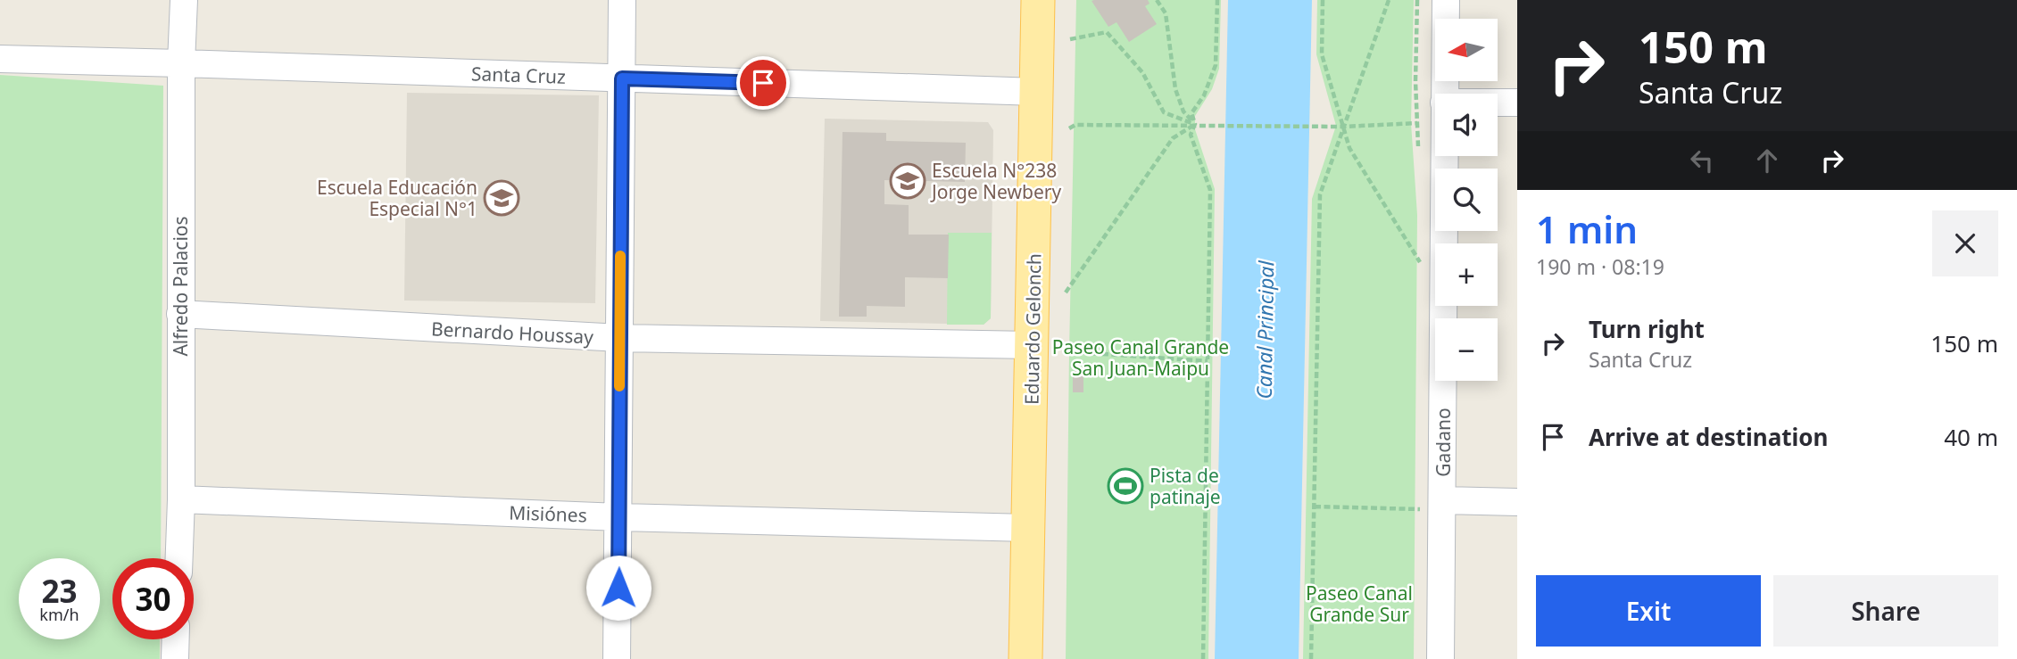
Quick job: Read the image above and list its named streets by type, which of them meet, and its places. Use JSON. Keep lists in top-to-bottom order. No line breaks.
{"streets":{"main road":["Eduardo Gelonch"],"street":["Santa Cruz","Alfredo Palacios","Bernardo Houssay","Gadano","Misiónes"]},"crossings":[["Santa Cruz","Alfredo Palacios"],["Santa Cruz","Eduardo Gelonch"],["Alfredo Palacios","Bernardo Houssay"],["Alfredo Palacios","Misiónes"],["Eduardo Gelonch","Bernardo Houssay"],["Eduardo Gelonch","Misiónes"]],"water":["Canal Principal"],"parks":["Paseo Canal Grande San Juan-Maipu","Paseo Canal Grande Sur"],"places":{"school or university":["Escuela N°238 Jorge Newbery","Escuela Educación Especial N°1"],"sports":["Pista de patinaje"]},"north":"left","page":{"turn":["150 m","Santa Cruz"],"map_buttons":["+","−"],"heading":["1 min","190 m · 08:19"],"list":[{"name":"Turn right","note":"Santa Cruz","value":"150 m"},{"name":"Arrive at destination","value":"40 m"}],"speed":"23 km/h","limit":"30","buttons":["Exit","Share"]}}
